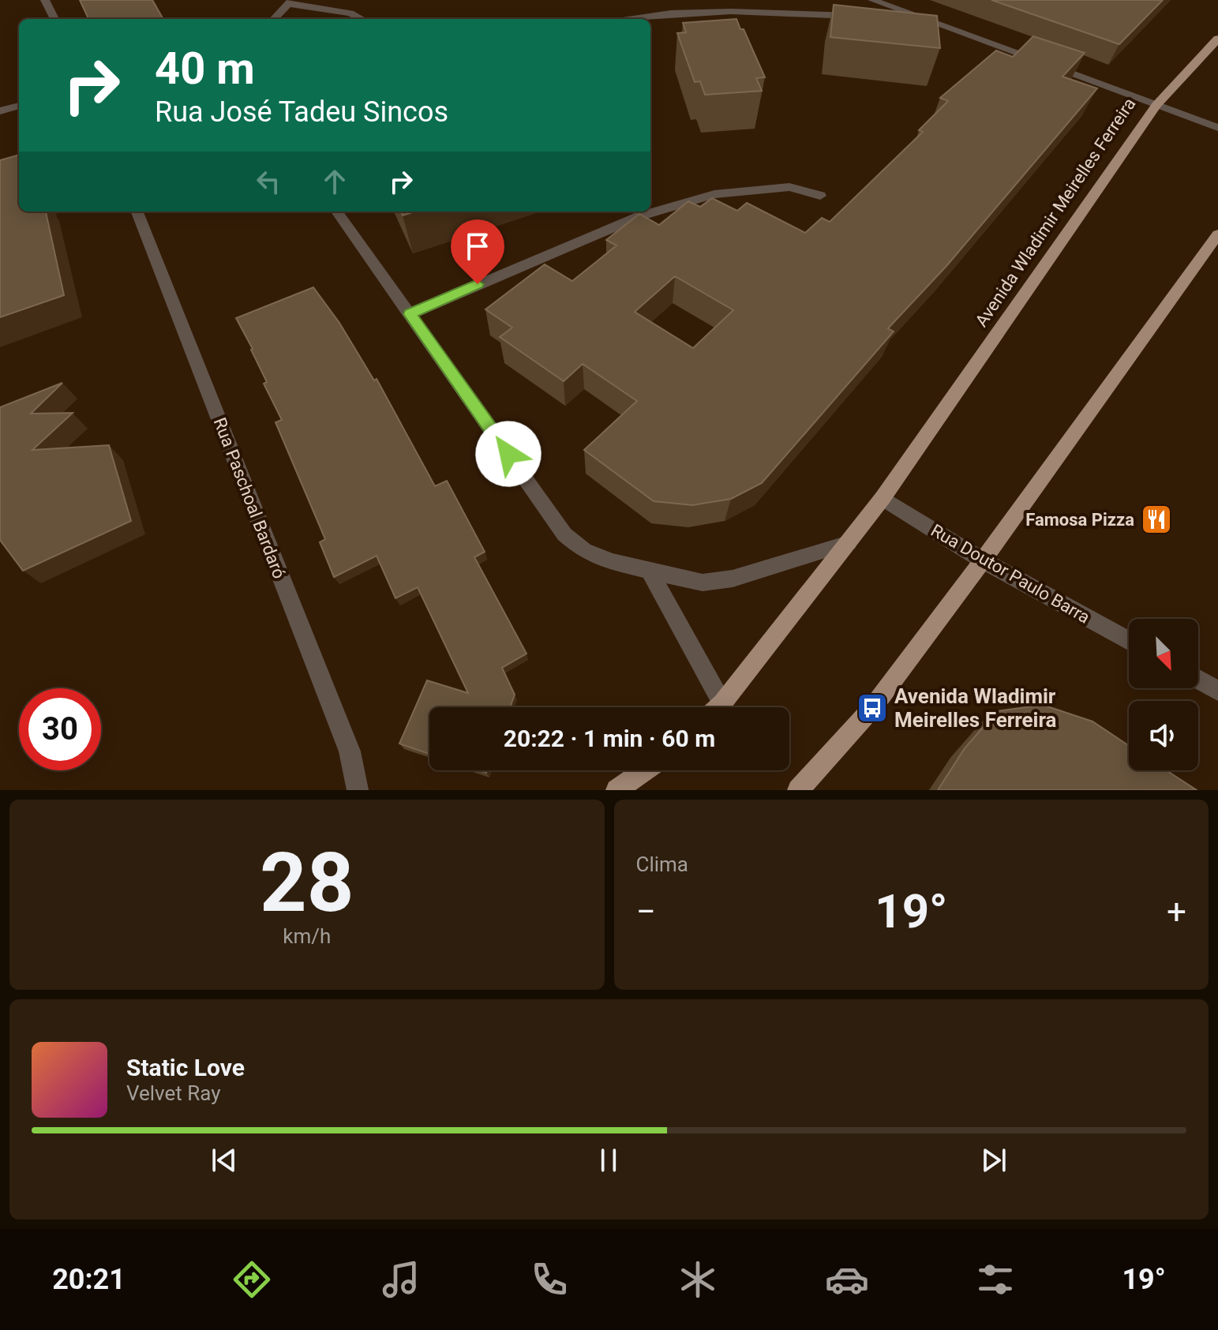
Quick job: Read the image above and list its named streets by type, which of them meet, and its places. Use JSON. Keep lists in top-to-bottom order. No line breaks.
{"streets":{"main road":["Avenida Wladimir Meirelles Ferreira"],"street":["Rua Paschoal Bardaró","Rua Doutor Paulo Barra"]},"crossings":[["Avenida Wladimir Meirelles Ferreira","Rua Doutor Paulo Barra"]],"places":{"restaurant":["Famosa Pizza"],"bus stop":["Avenida Wladimir Meirelles Ferreira"]},"north":"bottom right","page":{"turn":["40 m","Rua José Tadeu Sincos"],"limit":"30","trip":"20:22 · 1 min · 60 m","tile":[["28","km/h"],"Clima"],"heat":["−","19°","+"],"song":["Static Love","Velvet Ray"],"tabs":["20:21","19°"]}}
